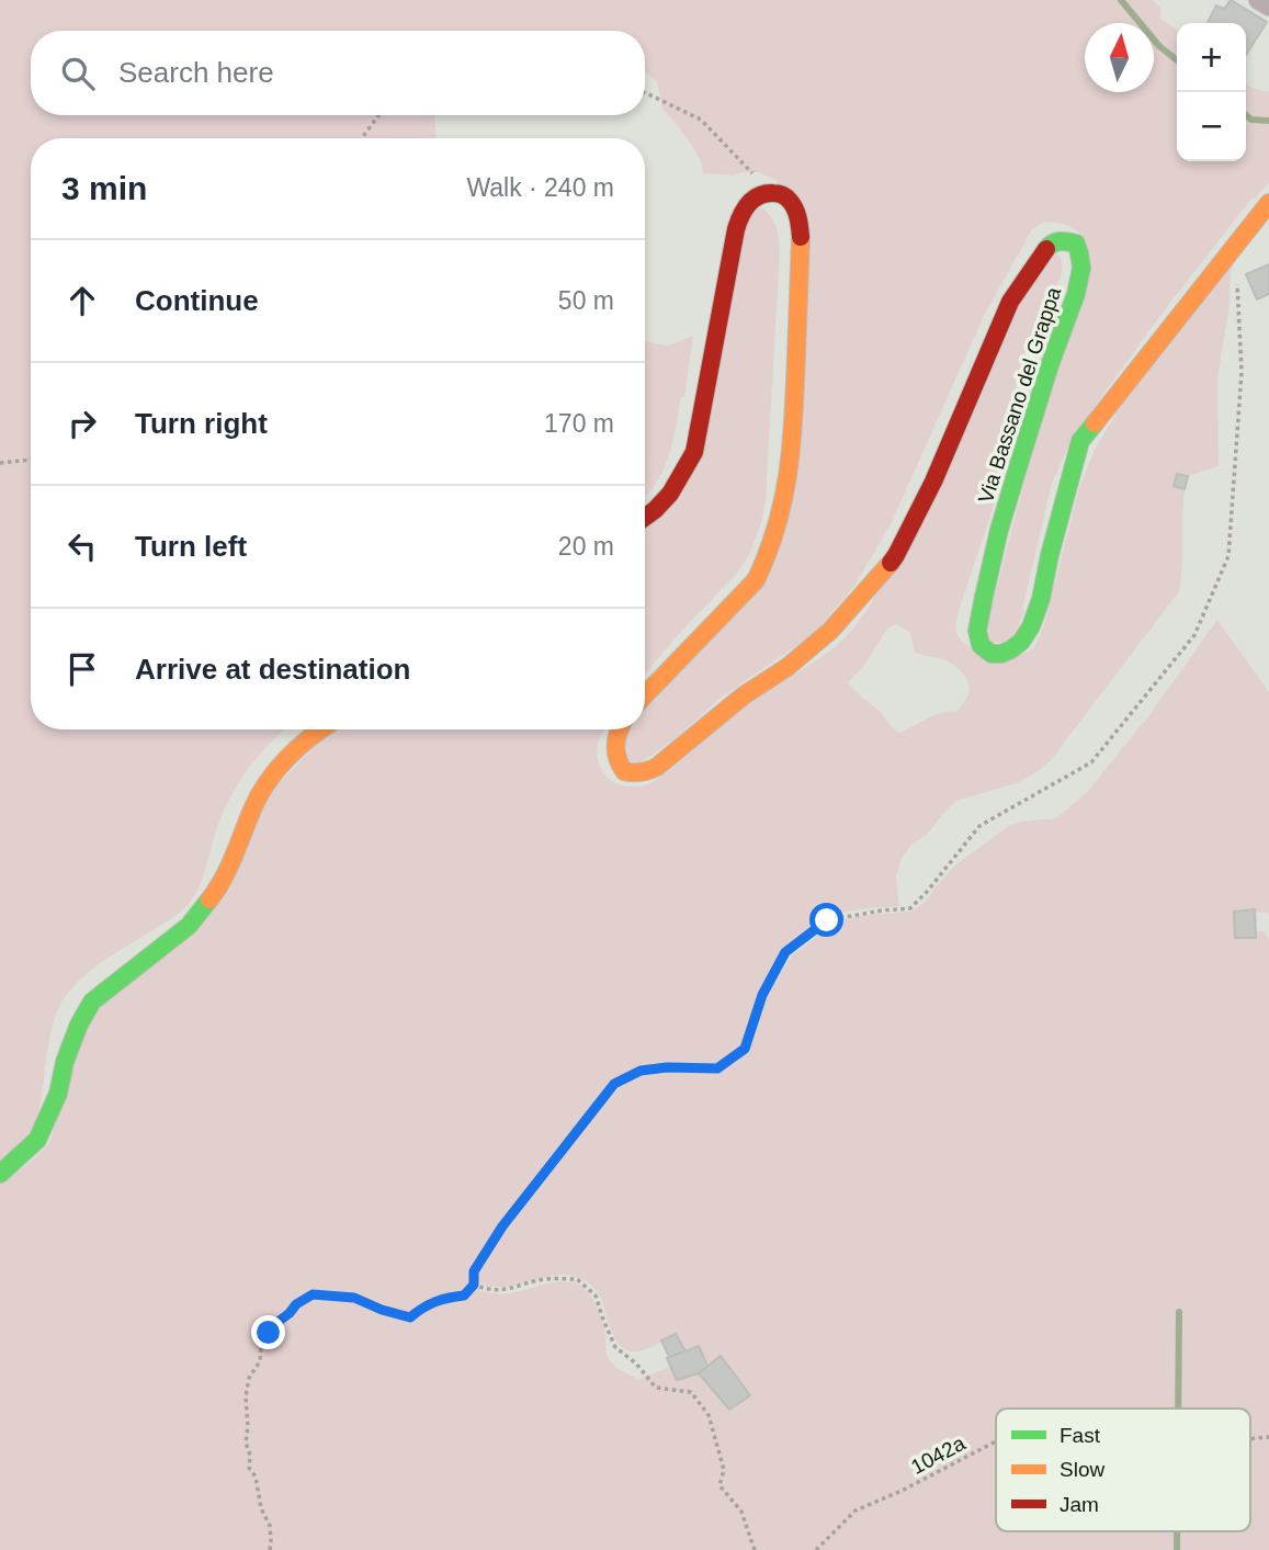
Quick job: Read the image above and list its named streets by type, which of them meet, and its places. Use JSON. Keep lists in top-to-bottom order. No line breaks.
{"streets":{"street":["Via Bassano del Grappa"],"path":["1042a"]},"legend":["Fast","Slow","Jam"],"north":"top","page":{"map_buttons":["+","−"],"search":"Search here","heading":["3 min","Walk · 240 m"],"list":[["Continue","50 m"],["Turn right","170 m"],["Turn left","20 m"],"Arrive at destination"]}}
